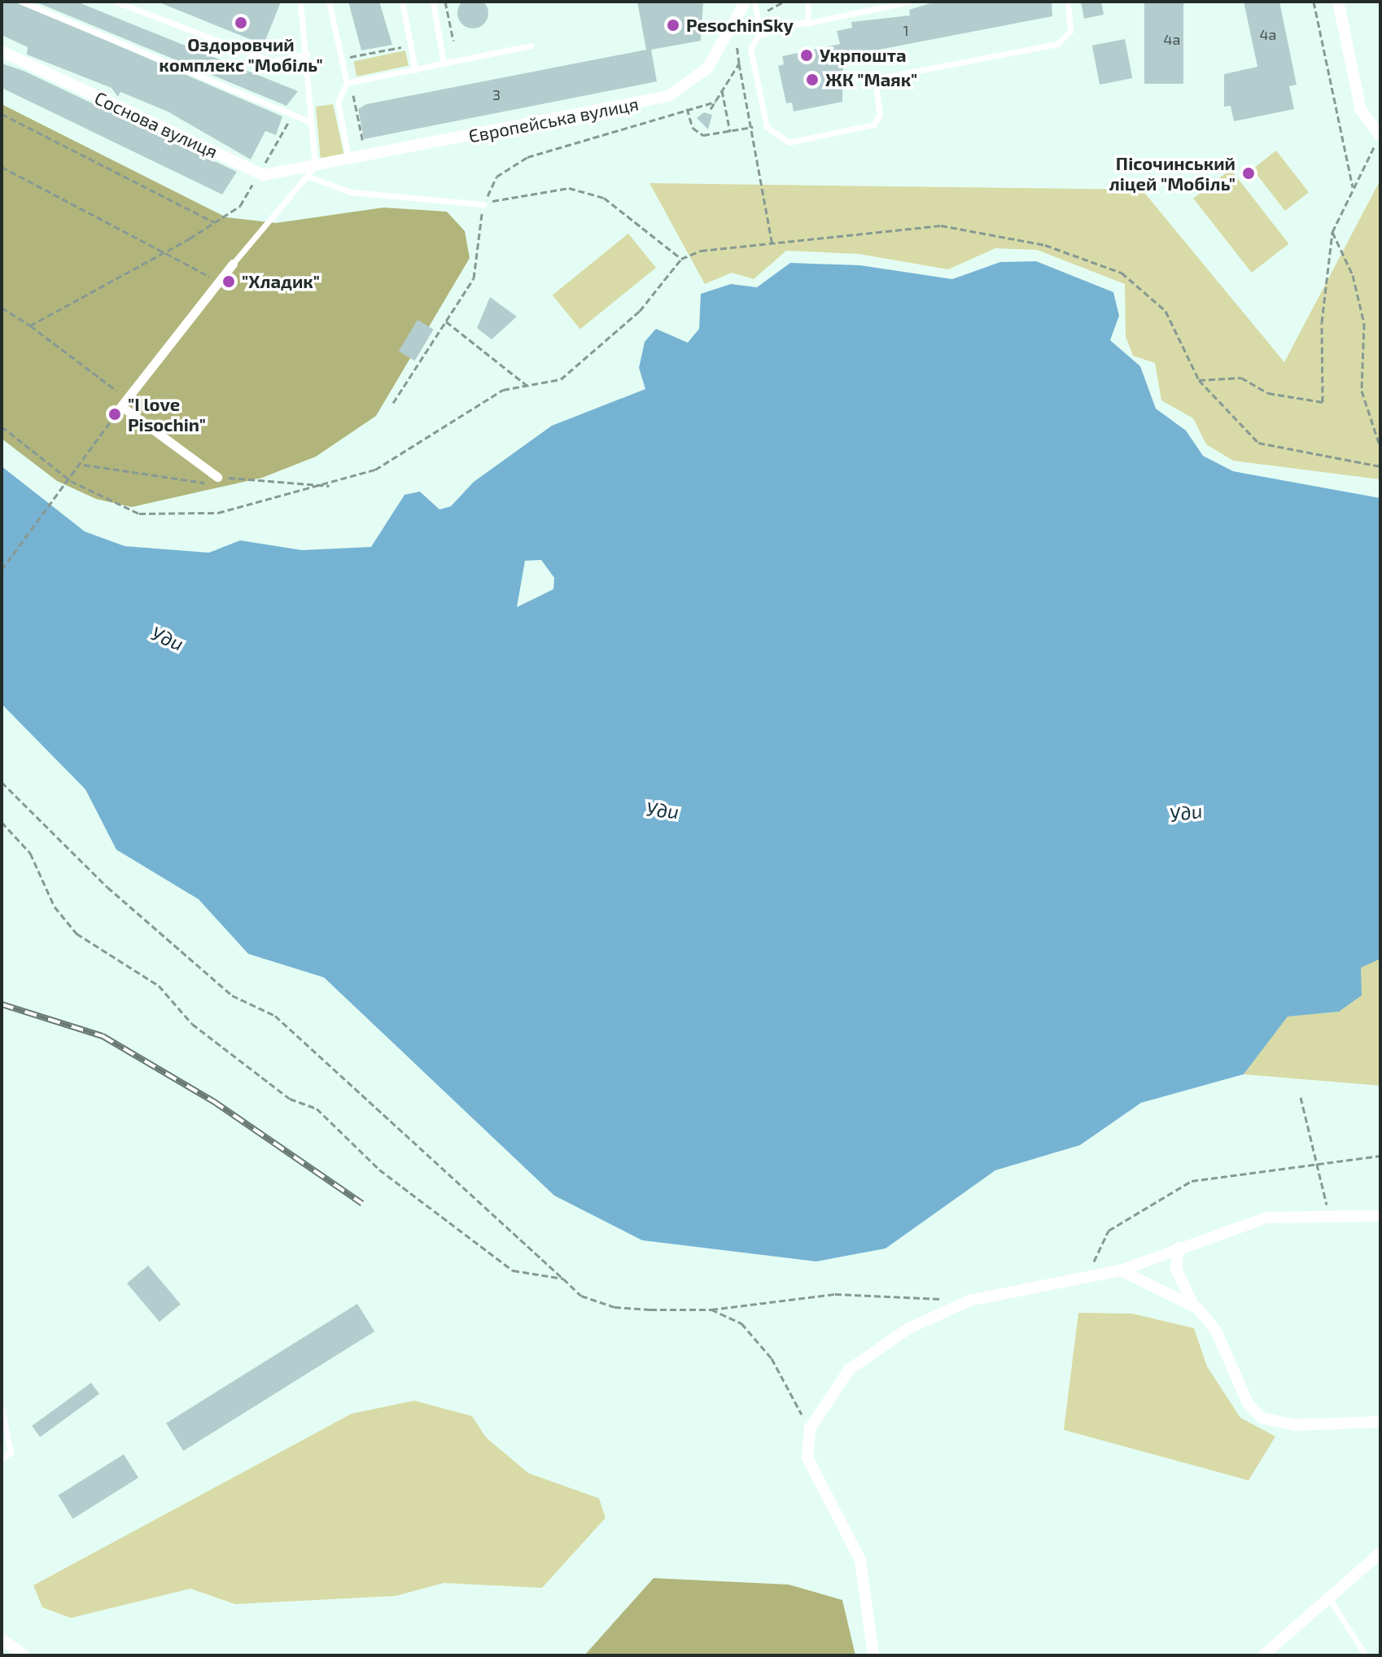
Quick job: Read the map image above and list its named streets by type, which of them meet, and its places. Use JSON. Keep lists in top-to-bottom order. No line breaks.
{"streets":{"street":["Європейська вулиця","Соснова вулиця"]},"crossings":[["Європейська вулиця","Соснова вулиця"]],"water":["Уди"],"places":["Оздоровчий комплекс \"Мобіль\"","PesochinSky","Укрпошта","ЖК \"Маяк\"","Пісочинський ліцей \"Мобіль\"","\"Хладик\"","\"I love Pisochin\""],"house_numbers":["1","4а","4а","3"]}
